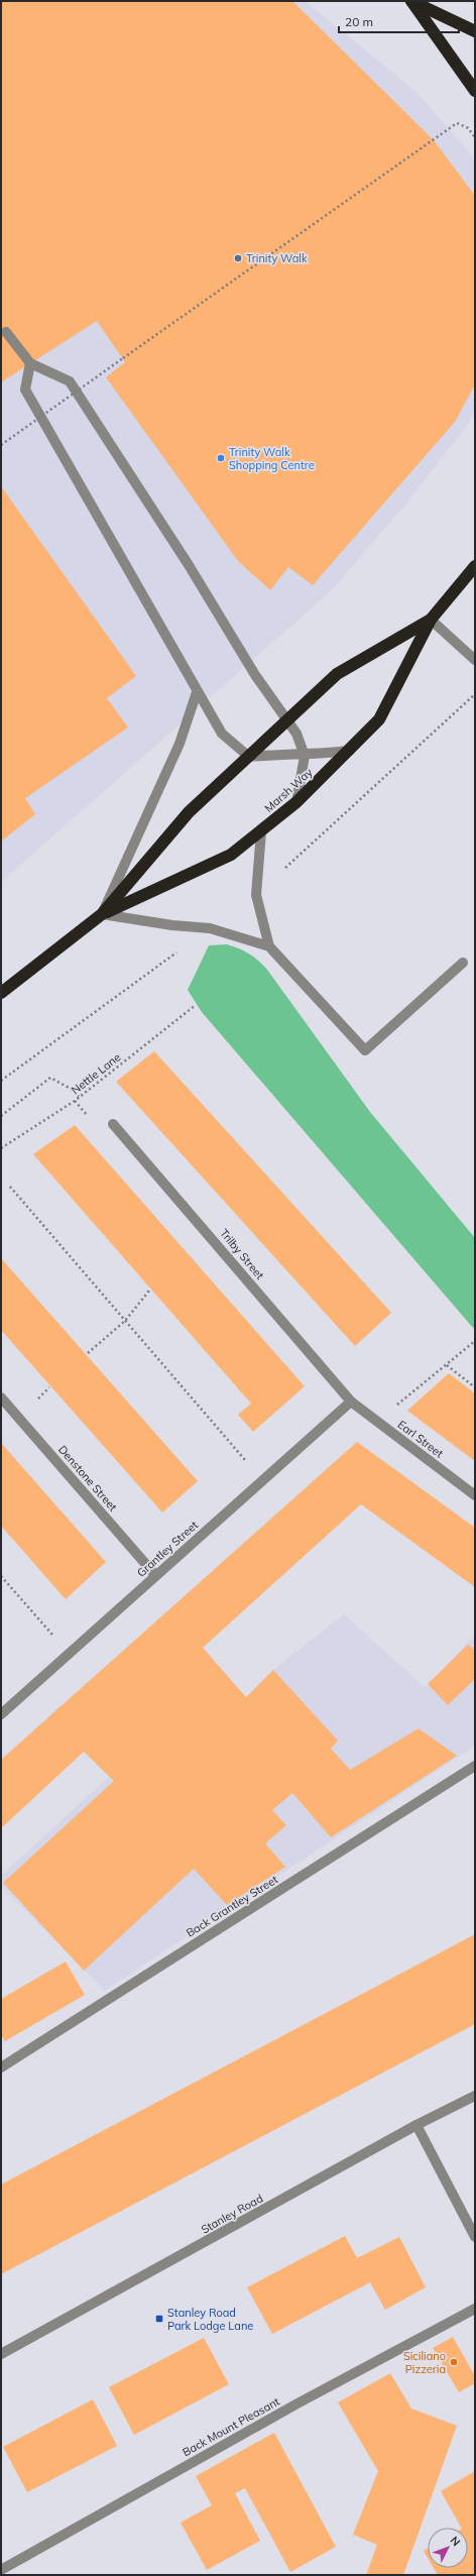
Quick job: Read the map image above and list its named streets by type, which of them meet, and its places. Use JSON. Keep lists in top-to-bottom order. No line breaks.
{"streets":{"highway":["Marsh Way"],"street":["Trilby Street","Earl Street","Denstone Street","Grantley Street","Back Grantley Street","Stanley Road","Back Mount Pleasant"],"path":["Nettle Lane"]},"crossings":[["Trilby Street","Earl Street"],["Trilby Street","Grantley Street"],["Earl Street","Grantley Street"],["Denstone Street","Grantley Street"]],"places":{"other":["Trinity Walk","Trinity Walk Shopping Centre","Siciliano Pizzeria"],"transit":["Stanley Road Park Lodge Lane"]},"scale_bar":"20 m","north":"top right"}
